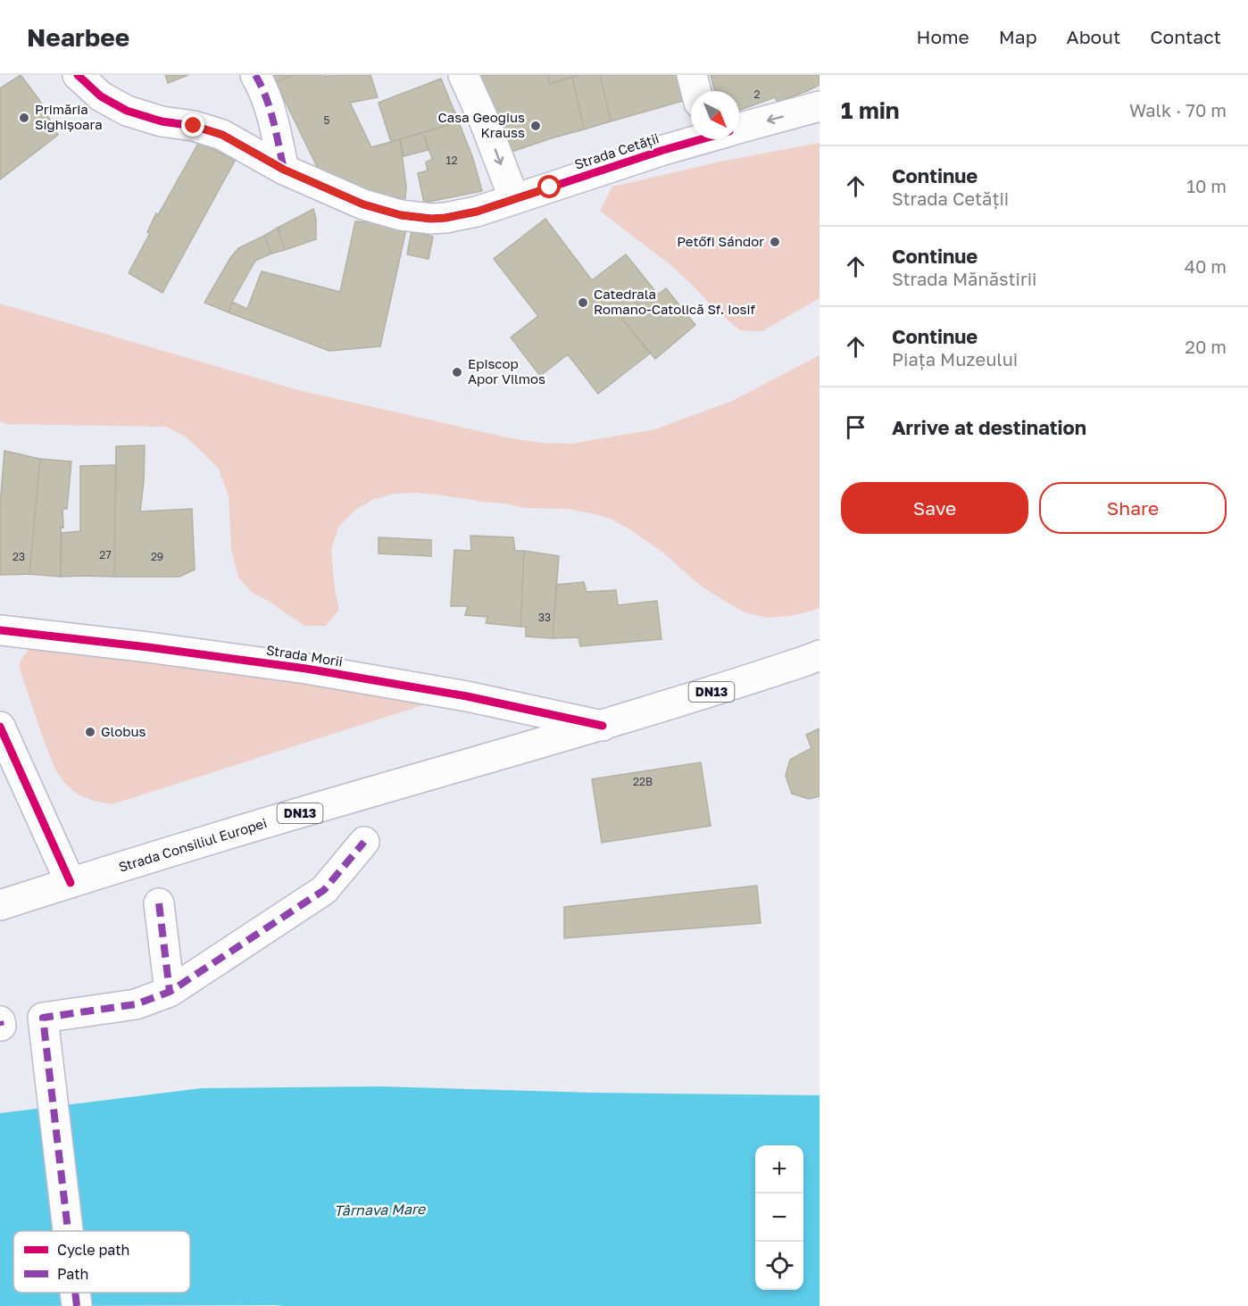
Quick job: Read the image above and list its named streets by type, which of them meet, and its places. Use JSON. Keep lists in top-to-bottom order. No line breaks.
{"streets":{"main road":["Strada Cetății","Strada Morii","DN13","Strada Consiliul Europei"]},"crossings":[["Strada Morii","Strada Consiliul Europei"]],"water":["Târnava Mare"],"places":["Primăria Sighișoara","Casa Geogius Krauss","Petőfi Sándor","Catedrala Romano-Catolică Sf. Iosif","Episcop Apor Vilmos","Globus"],"house_numbers":["2","5","12","27","23","29","33","22B"],"legend":["Cycle path","Path"],"north":"bottom right","page":{"header":"Nearbee","nav":["Home","Map","About","Contact"],"heading":["1 min","Walk · 70 m"],"list":[["Continue","Strada Cetății","10 m"],["Continue","Strada Mănăstirii","40 m"],["Continue","Piața Muzeului","20 m"],"Arrive at destination"],"buttons":["Save","Share"],"map_buttons":["+","−"]}}
